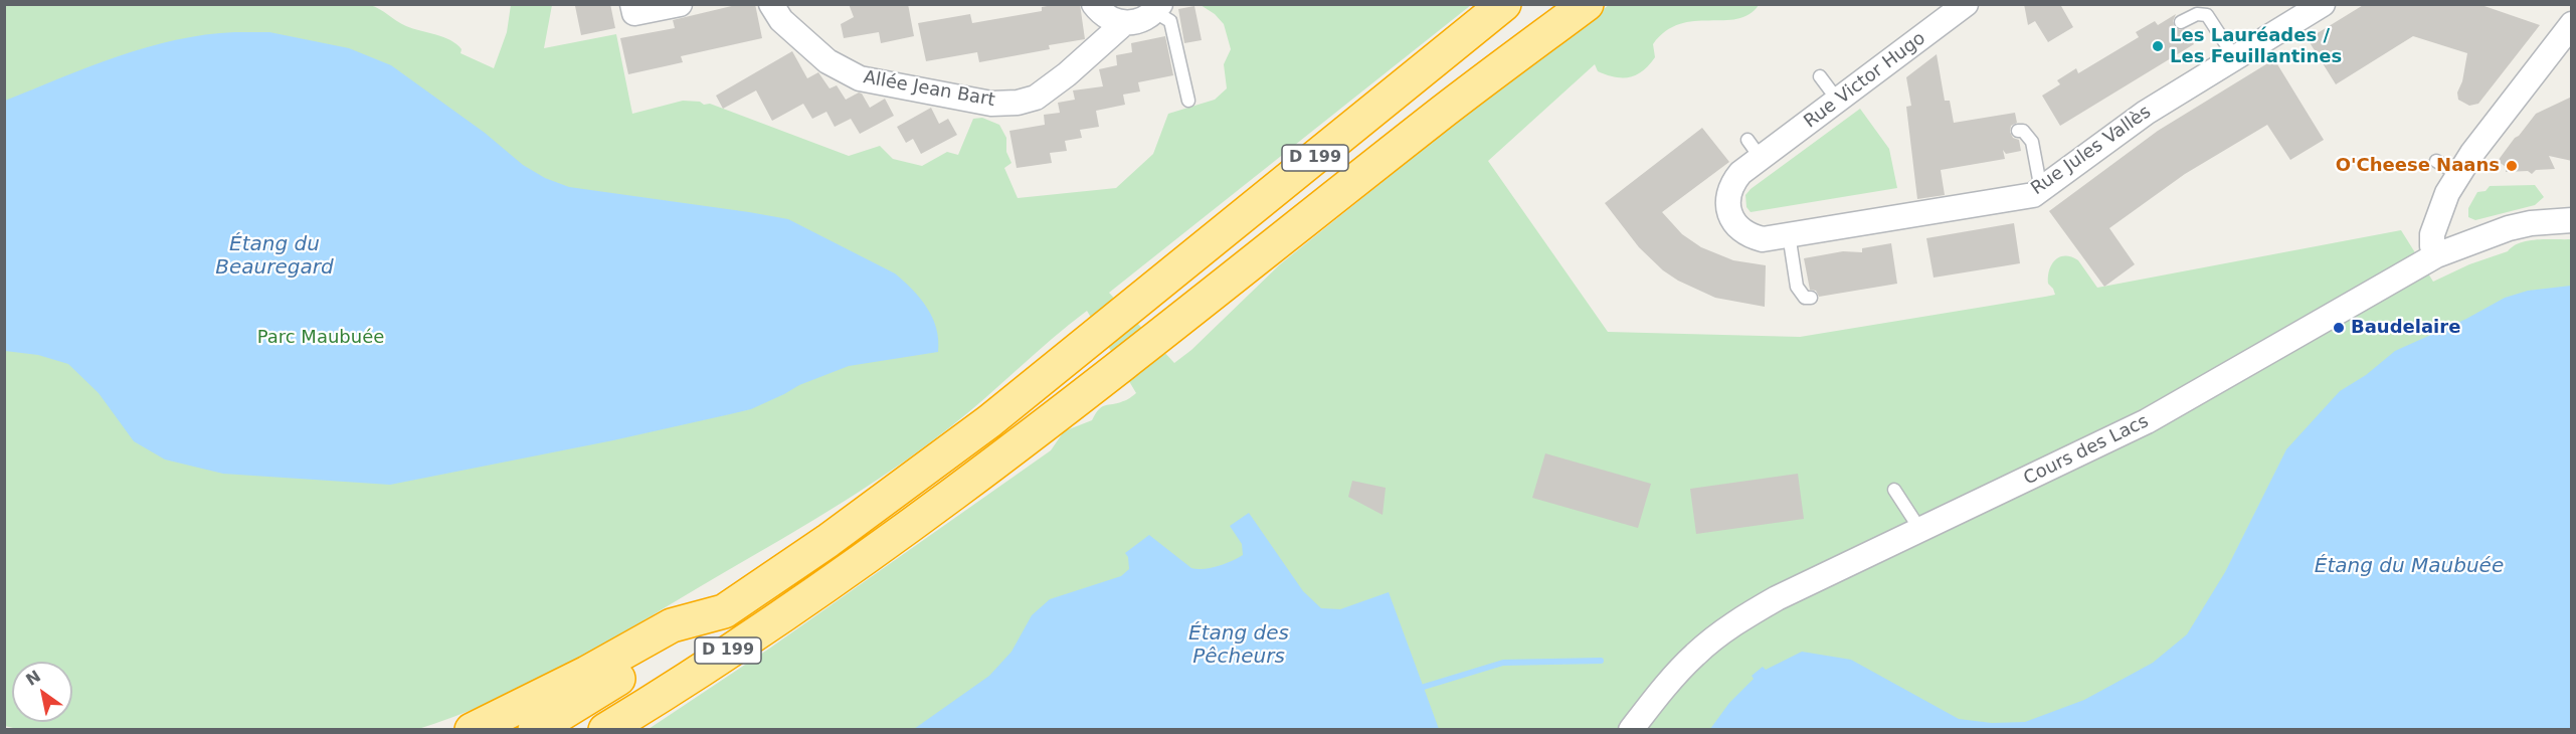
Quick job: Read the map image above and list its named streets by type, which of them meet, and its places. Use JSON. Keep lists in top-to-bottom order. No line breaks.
{"streets":{"highway":["D 199"],"street":["Rue Victor Hugo","Allée Jean Bart","Rue Jules Vallès","Cours des Lacs"]},"crossings":[["Rue Victor Hugo","Rue Jules Vallès"]],"water":["Étang du Beauregard","Étang du Maubuée","Étang des Pêcheurs"],"parks":["Parc Maubuée"],"places":["Les Lauréades / Les Feuillantines","O'Cheese Naans","Baudelaire"],"north":"top left"}
